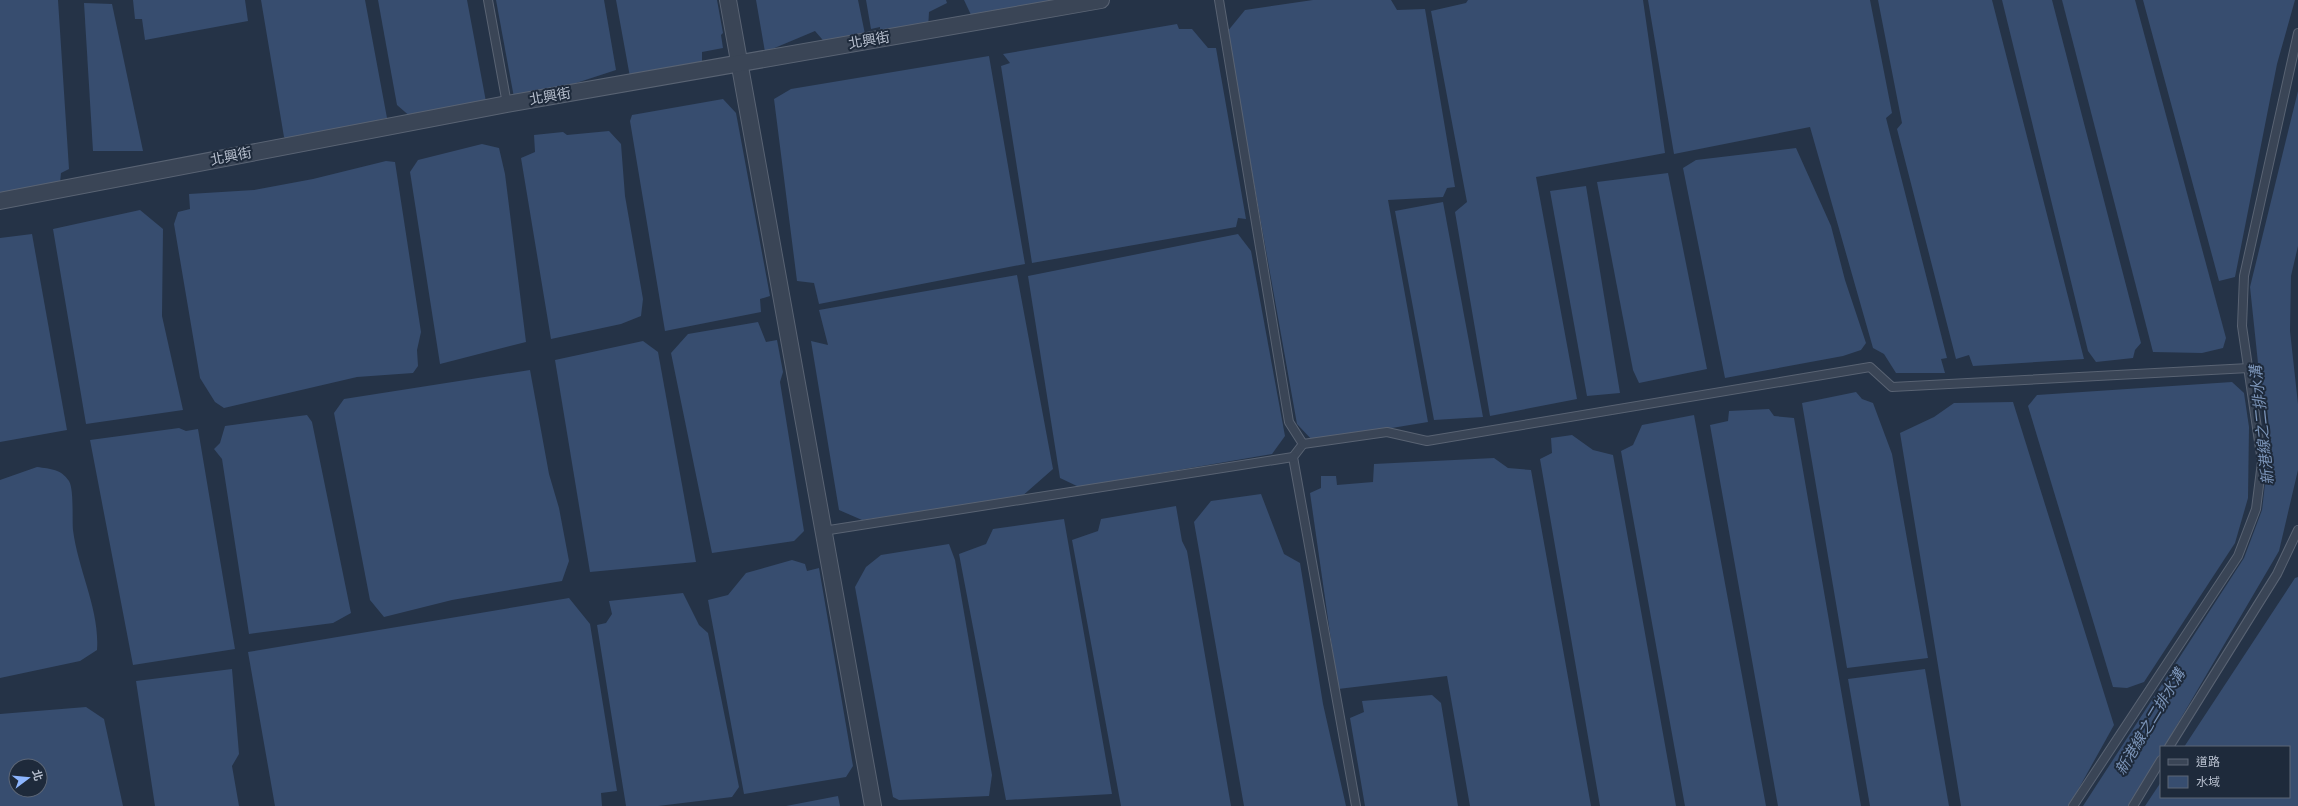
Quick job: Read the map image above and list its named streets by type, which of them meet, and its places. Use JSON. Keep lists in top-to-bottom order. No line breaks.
{"streets":{"street":["北興街"]},"water":["新港線之二排水溝"],"legend":["道路","水域"],"north":"right"}
